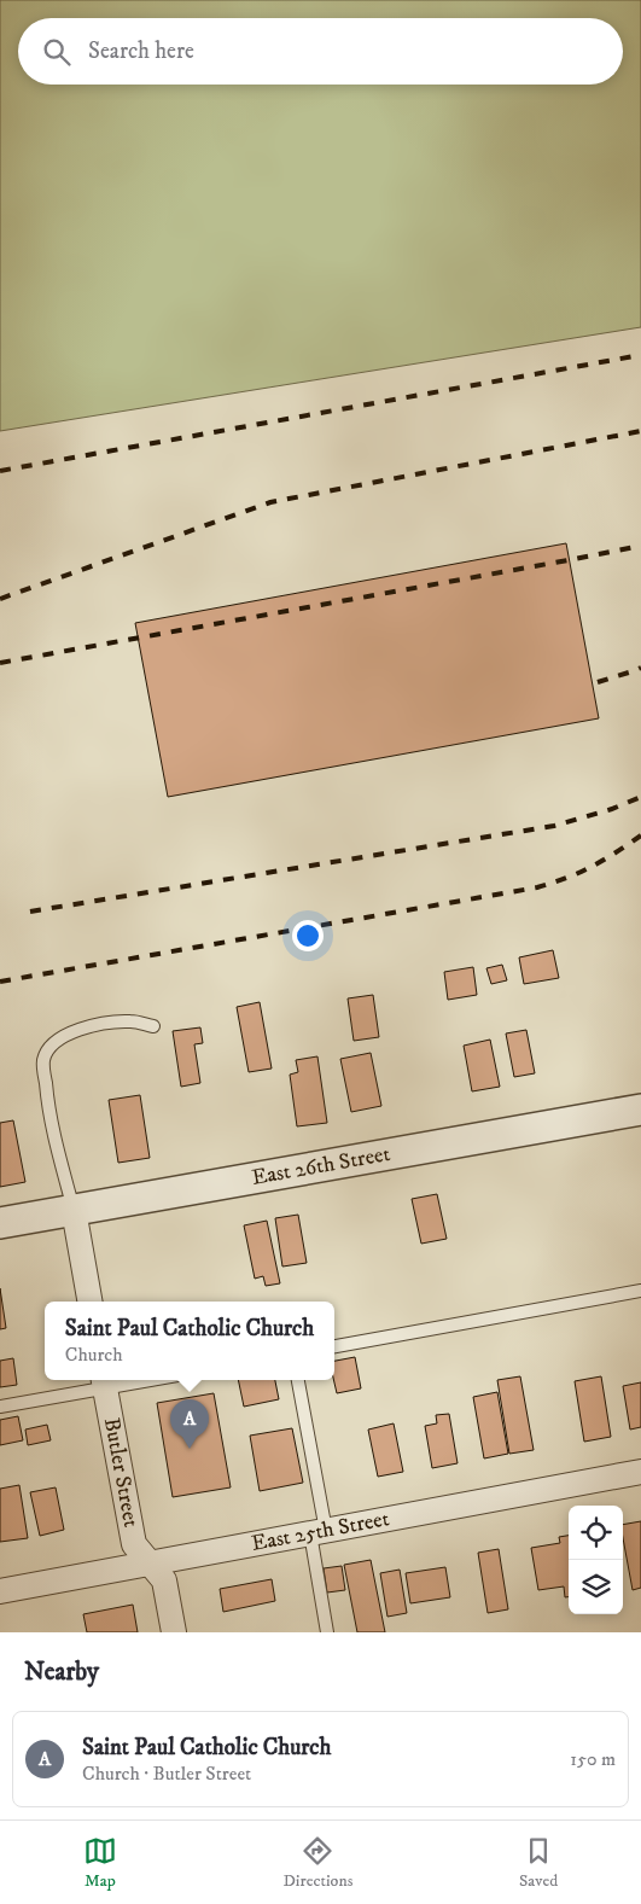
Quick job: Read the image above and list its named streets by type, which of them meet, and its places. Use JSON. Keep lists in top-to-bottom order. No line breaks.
{"streets":{"street":["East 26th Street","Butler Street","East 25th Street"]},"crossings":[["Butler Street","East 25th Street"]],"page":{"search":"Search here","popup":["Saint Paul Catholic Church","Church"],"pins":"A","heading":"Nearby","list":[{"mark":"A","name":"Saint Paul Catholic Church","note":"Church · Butler Street","value":"150 m"}],"nav":["Map","Directions","Saved"]}}
